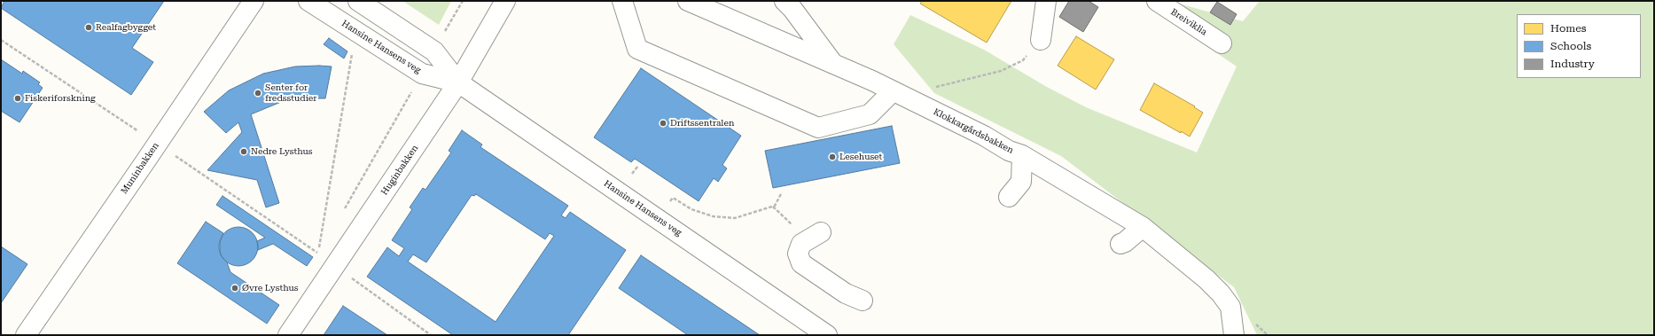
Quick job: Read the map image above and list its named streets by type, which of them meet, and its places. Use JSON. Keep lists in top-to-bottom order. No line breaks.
{"streets":{"street":["Breiviklia","Hansine Hansens veg","Klokkargårdsbakken","Muninbakken","Huginbakken"]},"crossings":[["Hansine Hansens veg","Huginbakken"]],"places":["Realfagbygget","Senter for fredsstudier","Fiskeriforskning","Driftssentralen","Nedre Lysthus","Lesehuset","Øvre Lysthus"],"legend":["Homes","Schools","Industry"]}
